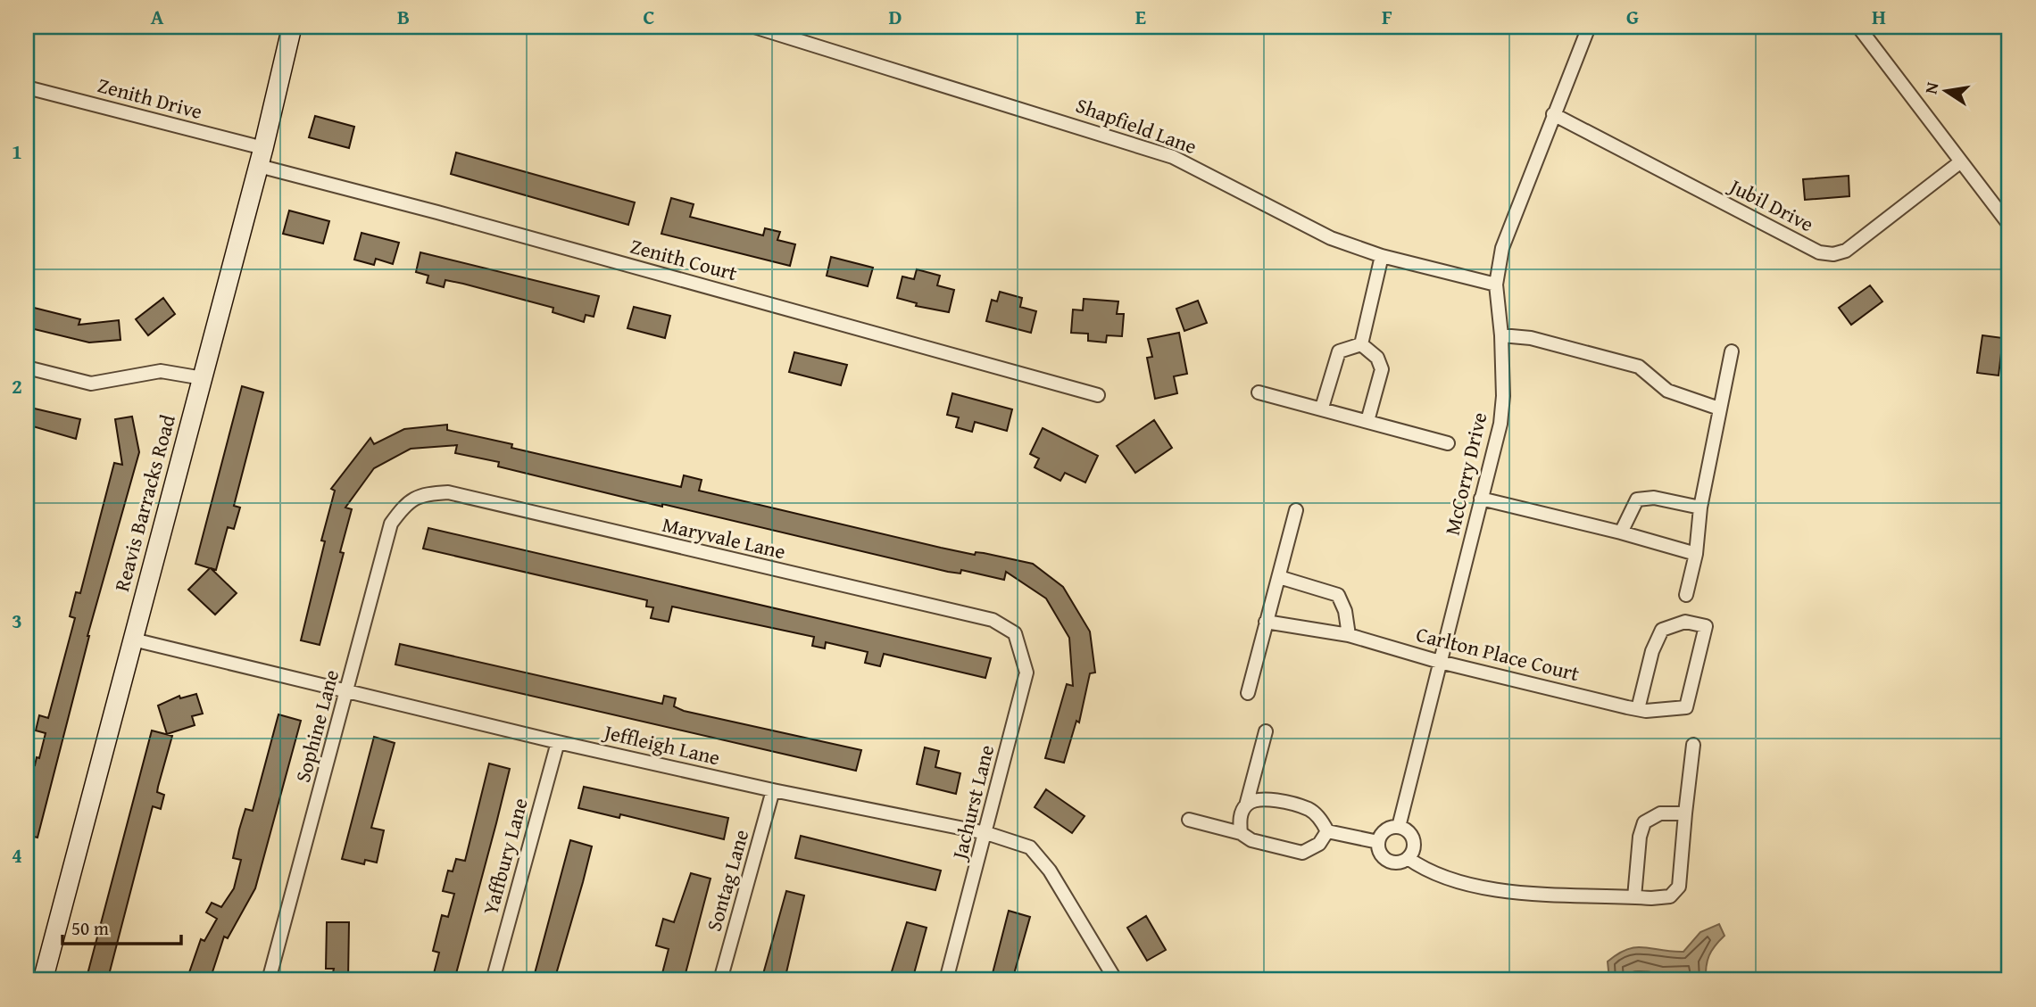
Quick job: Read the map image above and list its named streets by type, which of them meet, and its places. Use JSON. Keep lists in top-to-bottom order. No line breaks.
{"streets":{"main road":["Reavis Barracks Road"],"street":["Zenith Drive","Shapfield Lane","Jubil Drive","Zenith Court","McCorry Drive","Maryvale Lane","Carlton Place Court","Sophine Lane","Jeffleigh Lane","Jachurst Lane","Yaffbury Lane","Sontag Lane"]},"crossings":[["Zenith Drive","Zenith Court"],["Zenith Drive","Reavis Barracks Road"],["Shapfield Lane","McCorry Drive"],["Jubil Drive","McCorry Drive"],["Zenith Court","Reavis Barracks Road"],["McCorry Drive","Carlton Place Court"],["Reavis Barracks Road","Jeffleigh Lane"],["Maryvale Lane","Sophine Lane"],["Maryvale Lane","Jachurst Lane"],["Sophine Lane","Jeffleigh Lane"],["Jeffleigh Lane","Jachurst Lane"],["Jeffleigh Lane","Yaffbury Lane"],["Jeffleigh Lane","Sontag Lane"]],"scale_bar":"50 m","north":"left","grid":{"columns":["A","B","C","D","E","F","G","H"],"rows":["1","2","3","4"]}}
